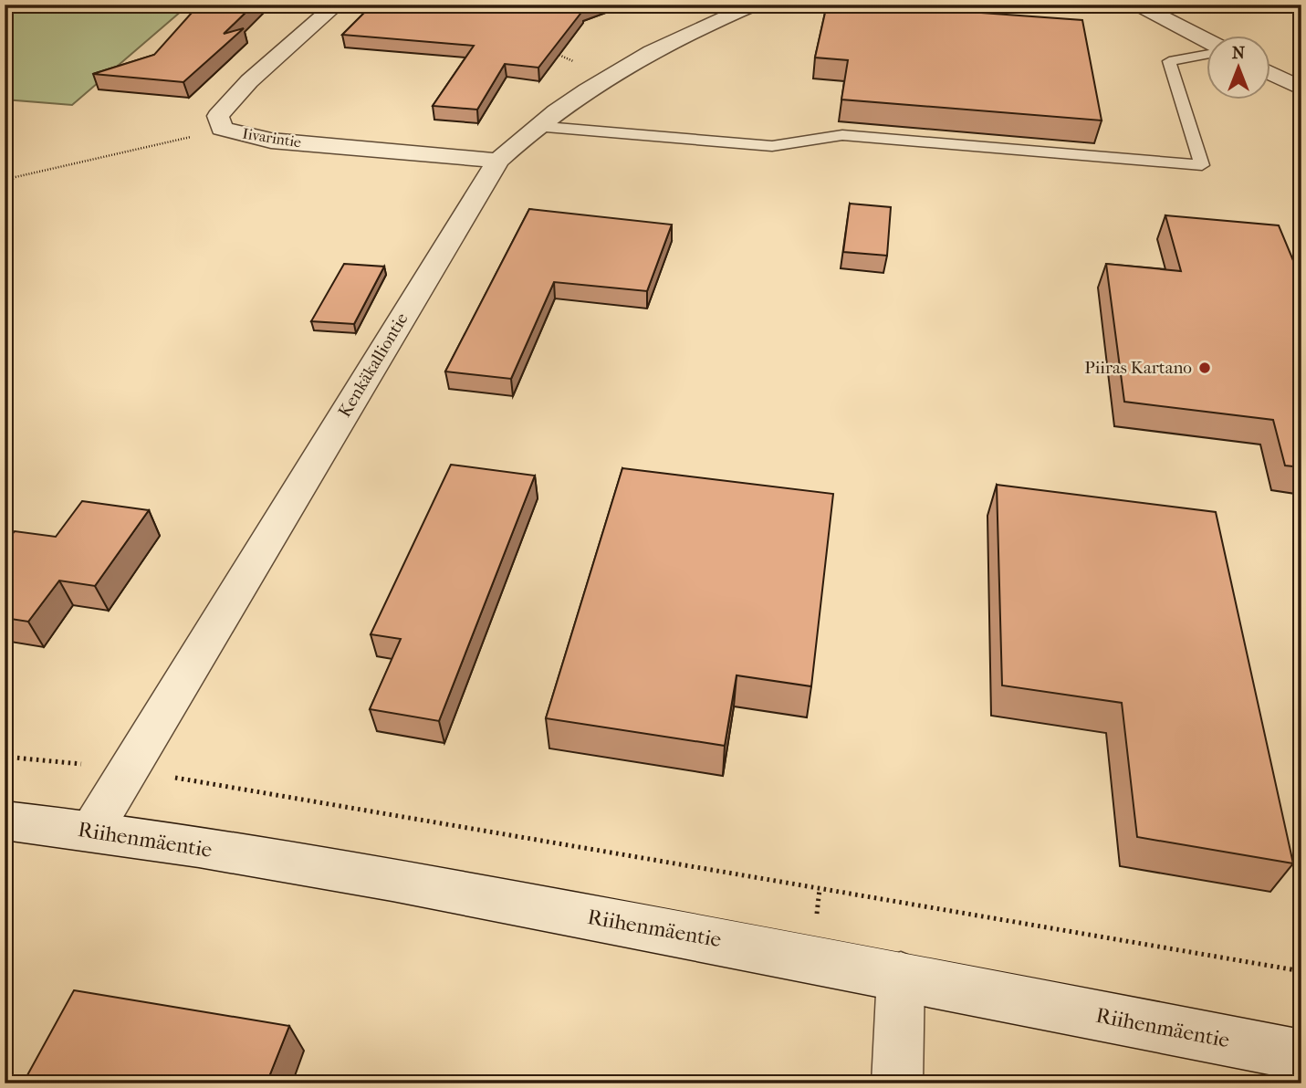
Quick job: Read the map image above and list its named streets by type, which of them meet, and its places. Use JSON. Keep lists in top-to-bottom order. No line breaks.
{"streets":{"street":["Iivarintie","Kenkäkalliontie","Riihenmäentie"]},"crossings":[["Iivarintie","Kenkäkalliontie"],["Kenkäkalliontie","Riihenmäentie"]],"places":["Piiras Kartano"],"north":"top"}
